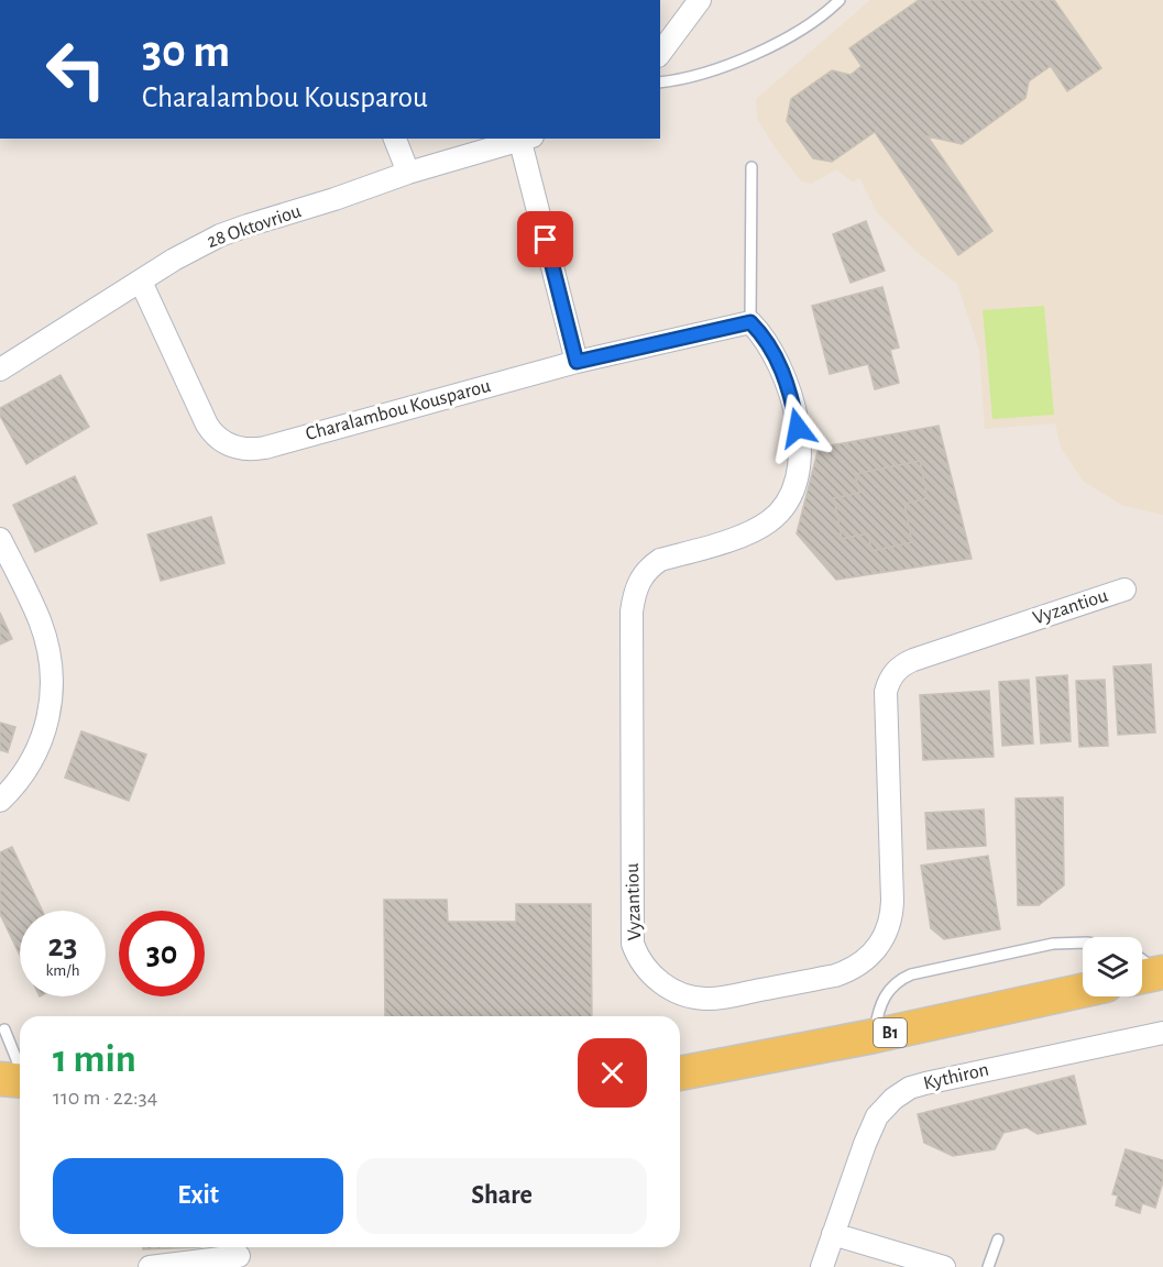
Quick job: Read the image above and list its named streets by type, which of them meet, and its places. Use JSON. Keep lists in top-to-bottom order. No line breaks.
{"streets":{"main road":["B1"],"street":["28 Oktovriou","Charalambou Kousparou","Vyzantiou","Kythiron"]},"crossings":[["28 Oktovriou","Charalambou Kousparou"],["Charalambou Kousparou","Vyzantiou"]],"page":{"turn":["30 m","Charalambou Kousparou"],"speed":"23 km/h","limit":"30","heading":["1 min","110 m · 22:34"],"buttons":["Exit","Share"]}}
